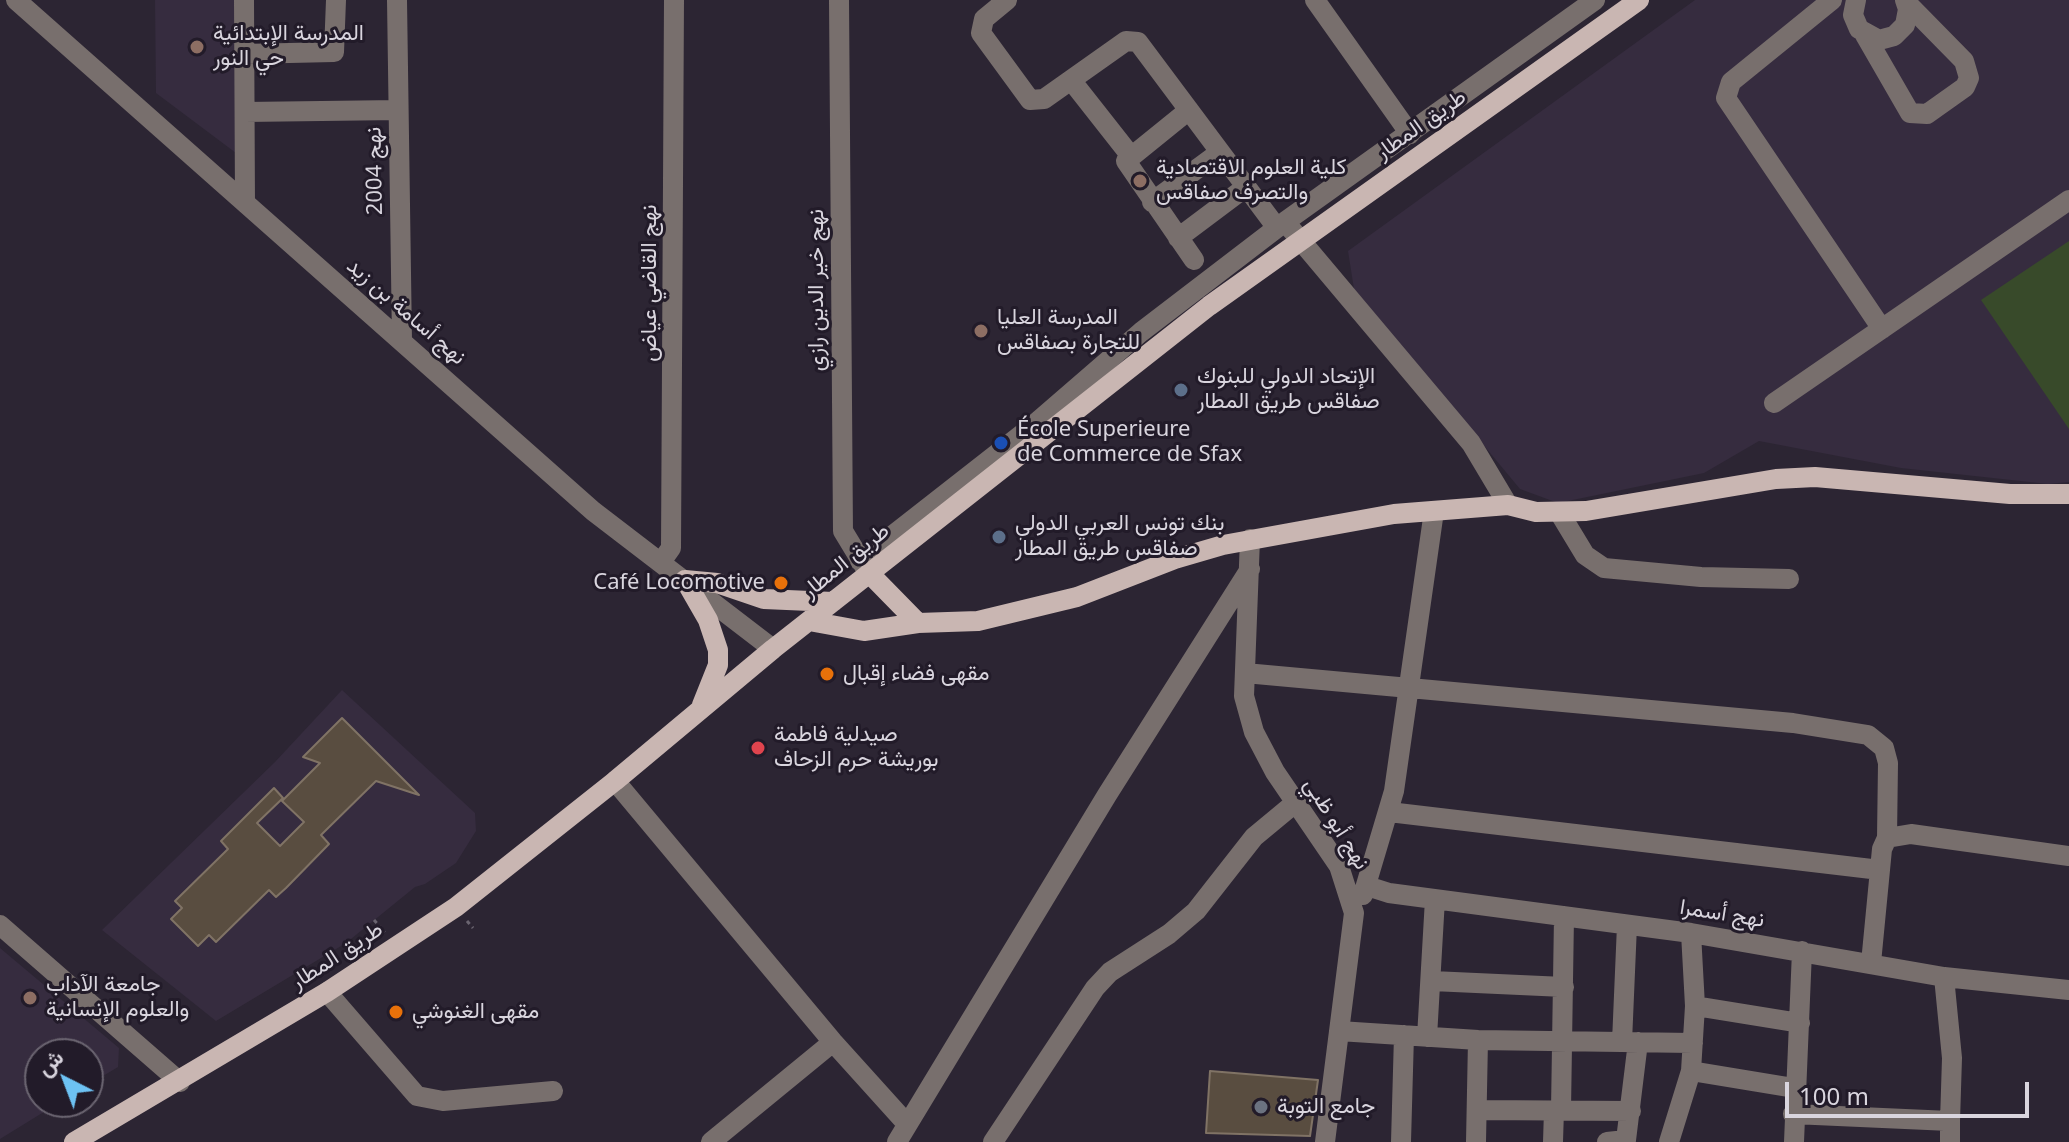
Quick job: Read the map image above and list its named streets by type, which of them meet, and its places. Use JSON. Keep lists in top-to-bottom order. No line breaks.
{"streets":{"main road":["طريق المطار"],"street":["نهج 2004","نهج القاضي عياض","نهج خير الدين رازي","نهج أسامة بن زيد","نهج أبو ظبي","نهج أسمرا"]},"crossings":[["طريق المطار","نهج خير الدين رازي"],["طريق المطار","نهج أسامة بن زيد"],["نهج 2004","نهج أسامة بن زيد"],["نهج القاضي عياض","نهج أسامة بن زيد"]],"places":["المدرسة الإبتدائية حي النور","كلية العلوم الاقتصادية والتصرف صفاقس","المدرسة العليا للتجارة بصفاقس","الإتحاد الدولي للبنوك صفاقس طريق المطار","École Superieure de Commerce de Sfax","بنك تونس العربي الدولي صفاقس طريق المطار","Café Locomotive","مقهى فضاء إقبال","صيدلية فاطمة بوريشة حرم الزحاف","جامعة الآداب والعلوم الإنسانية","مقهى الغنوشي","جامع التوبة"],"scale_bar":"100 m","north":"top left"}
